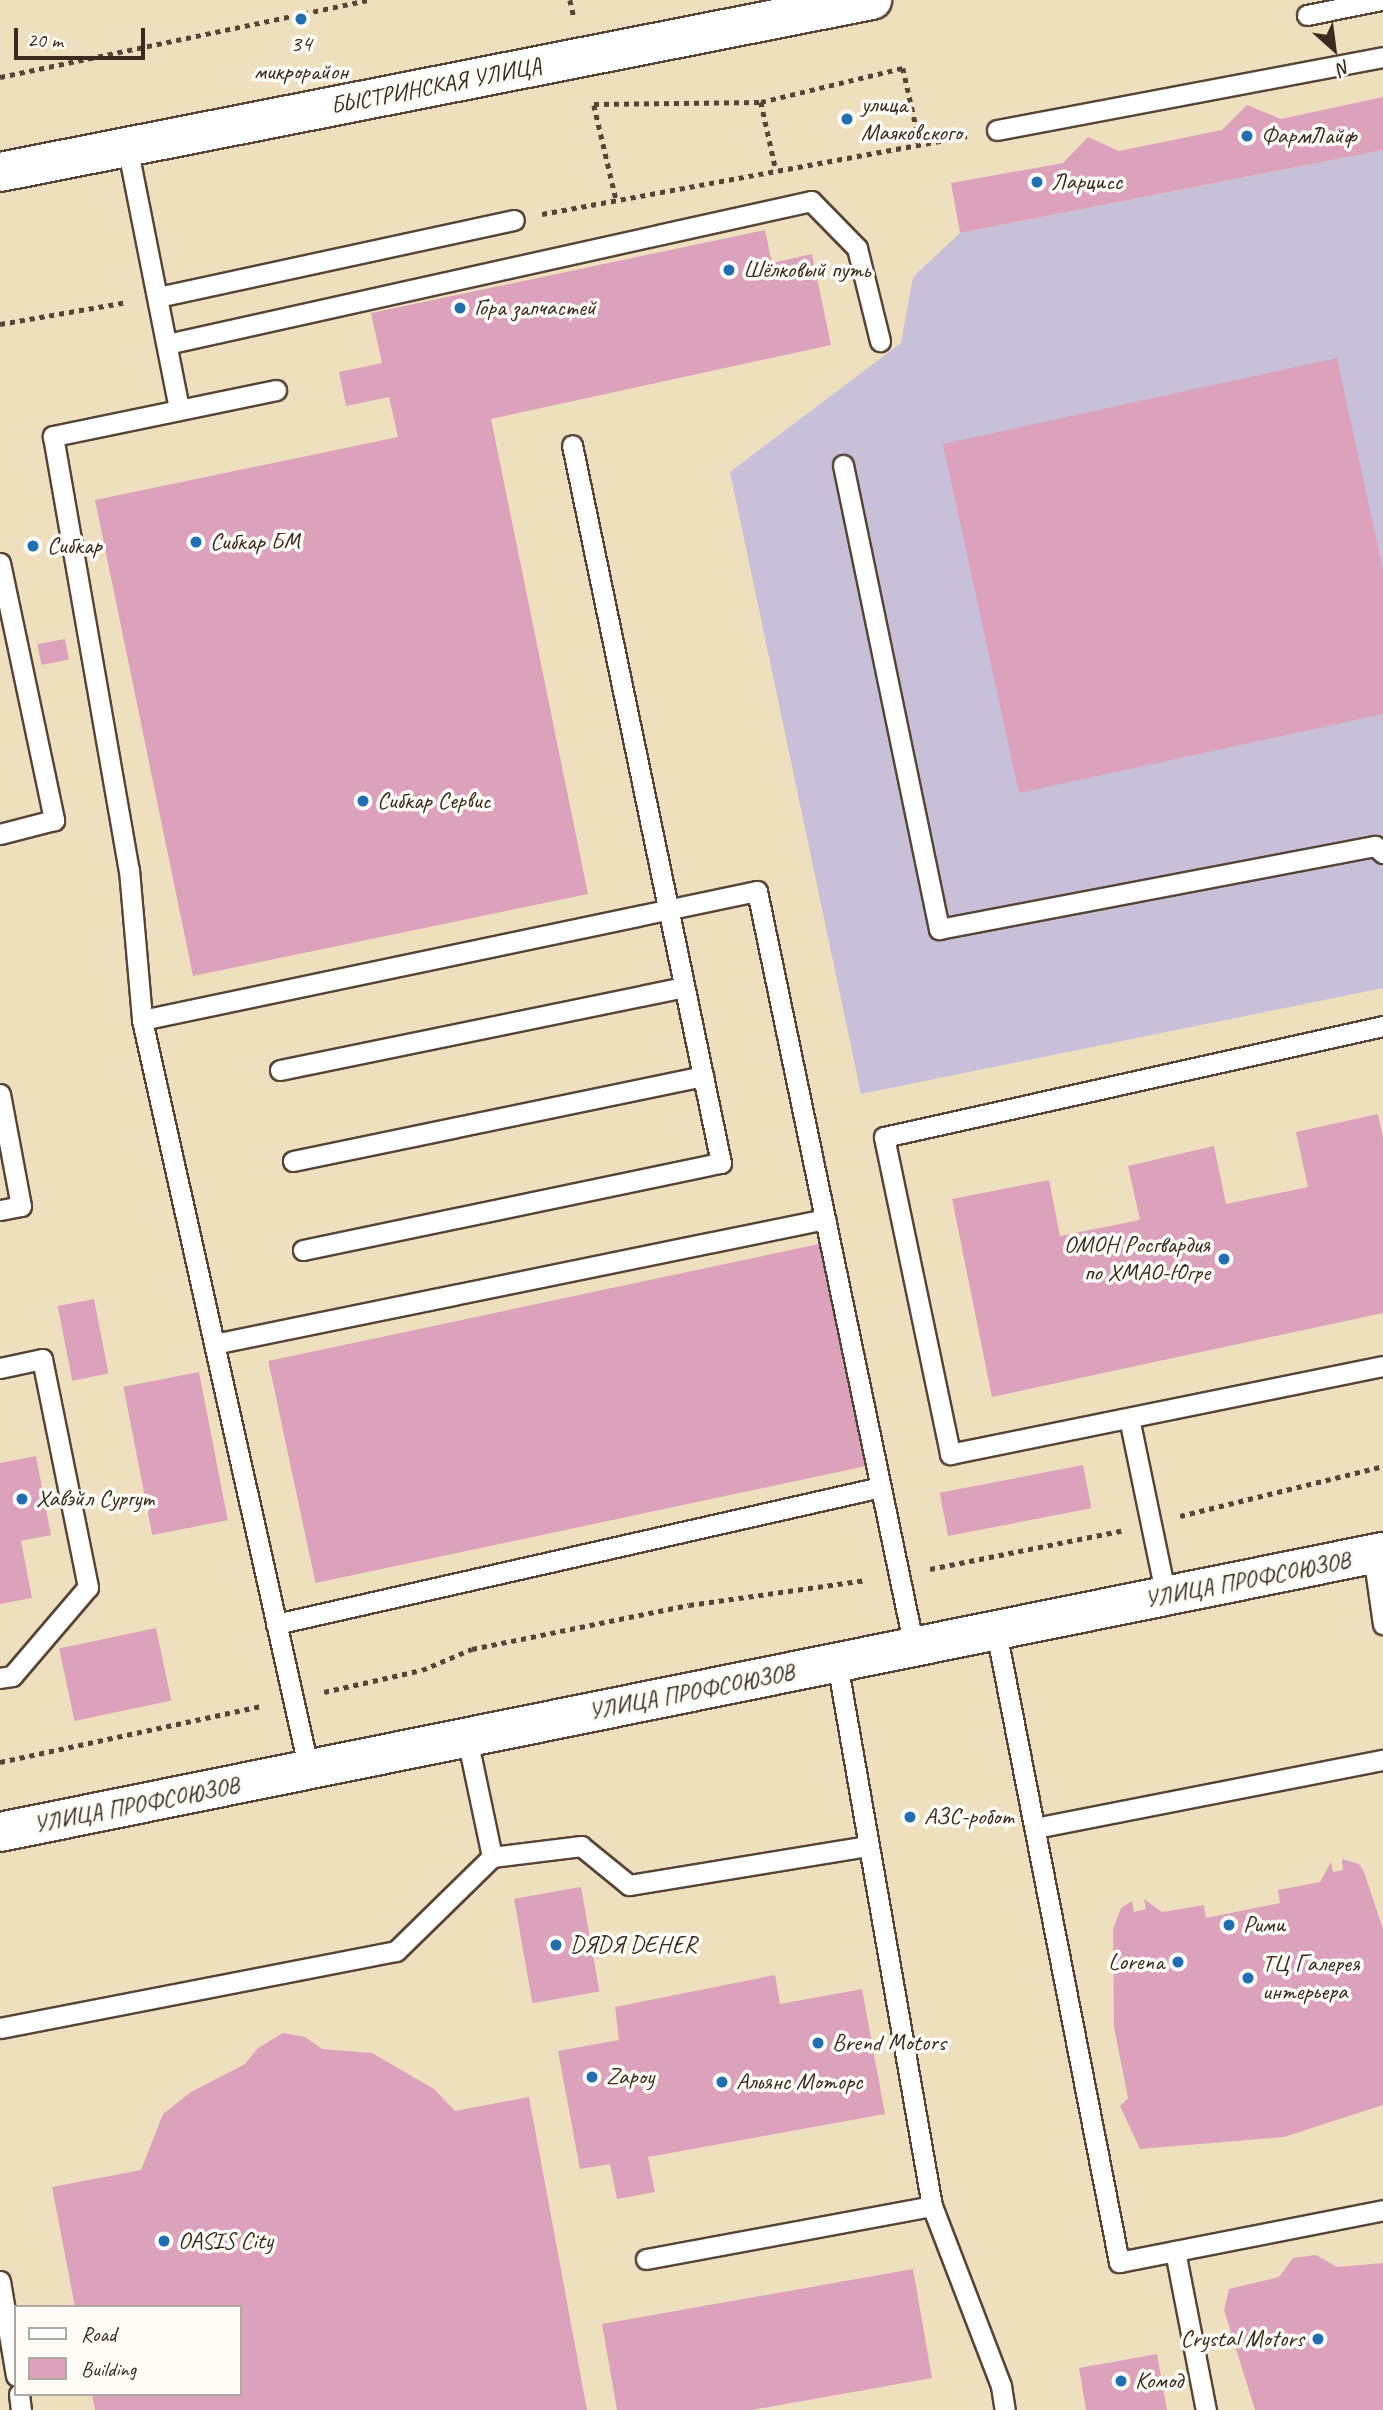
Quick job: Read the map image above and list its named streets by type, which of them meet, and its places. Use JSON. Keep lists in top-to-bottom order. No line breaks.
{"streets":{"main road":["БЫСТРИНСКАЯ УЛИЦА","УЛИЦА ПРОФСОЮЗОВ"]},"places":["34 микрорайон","улица Маяковского","ФармЛайф","Ларцисс","Шёлковый путь","Гора запчастей","Сибкар БМ","Сибкар","Сибкар Сервис","ОМОН Росгвардия по ХМАО-Югре","Хавэйл Сургут","АЗС-робот","Рими","DЯDЯ DЕНЕR","Lorena","ТЦ Галерея интерьера","Brend Motors","Zapoy","Альянс Моторс","OASIS City","Crystal Motors","Комод"],"legend":["Road","Building"],"scale_bar":"20 m","north":"bottom right"}
